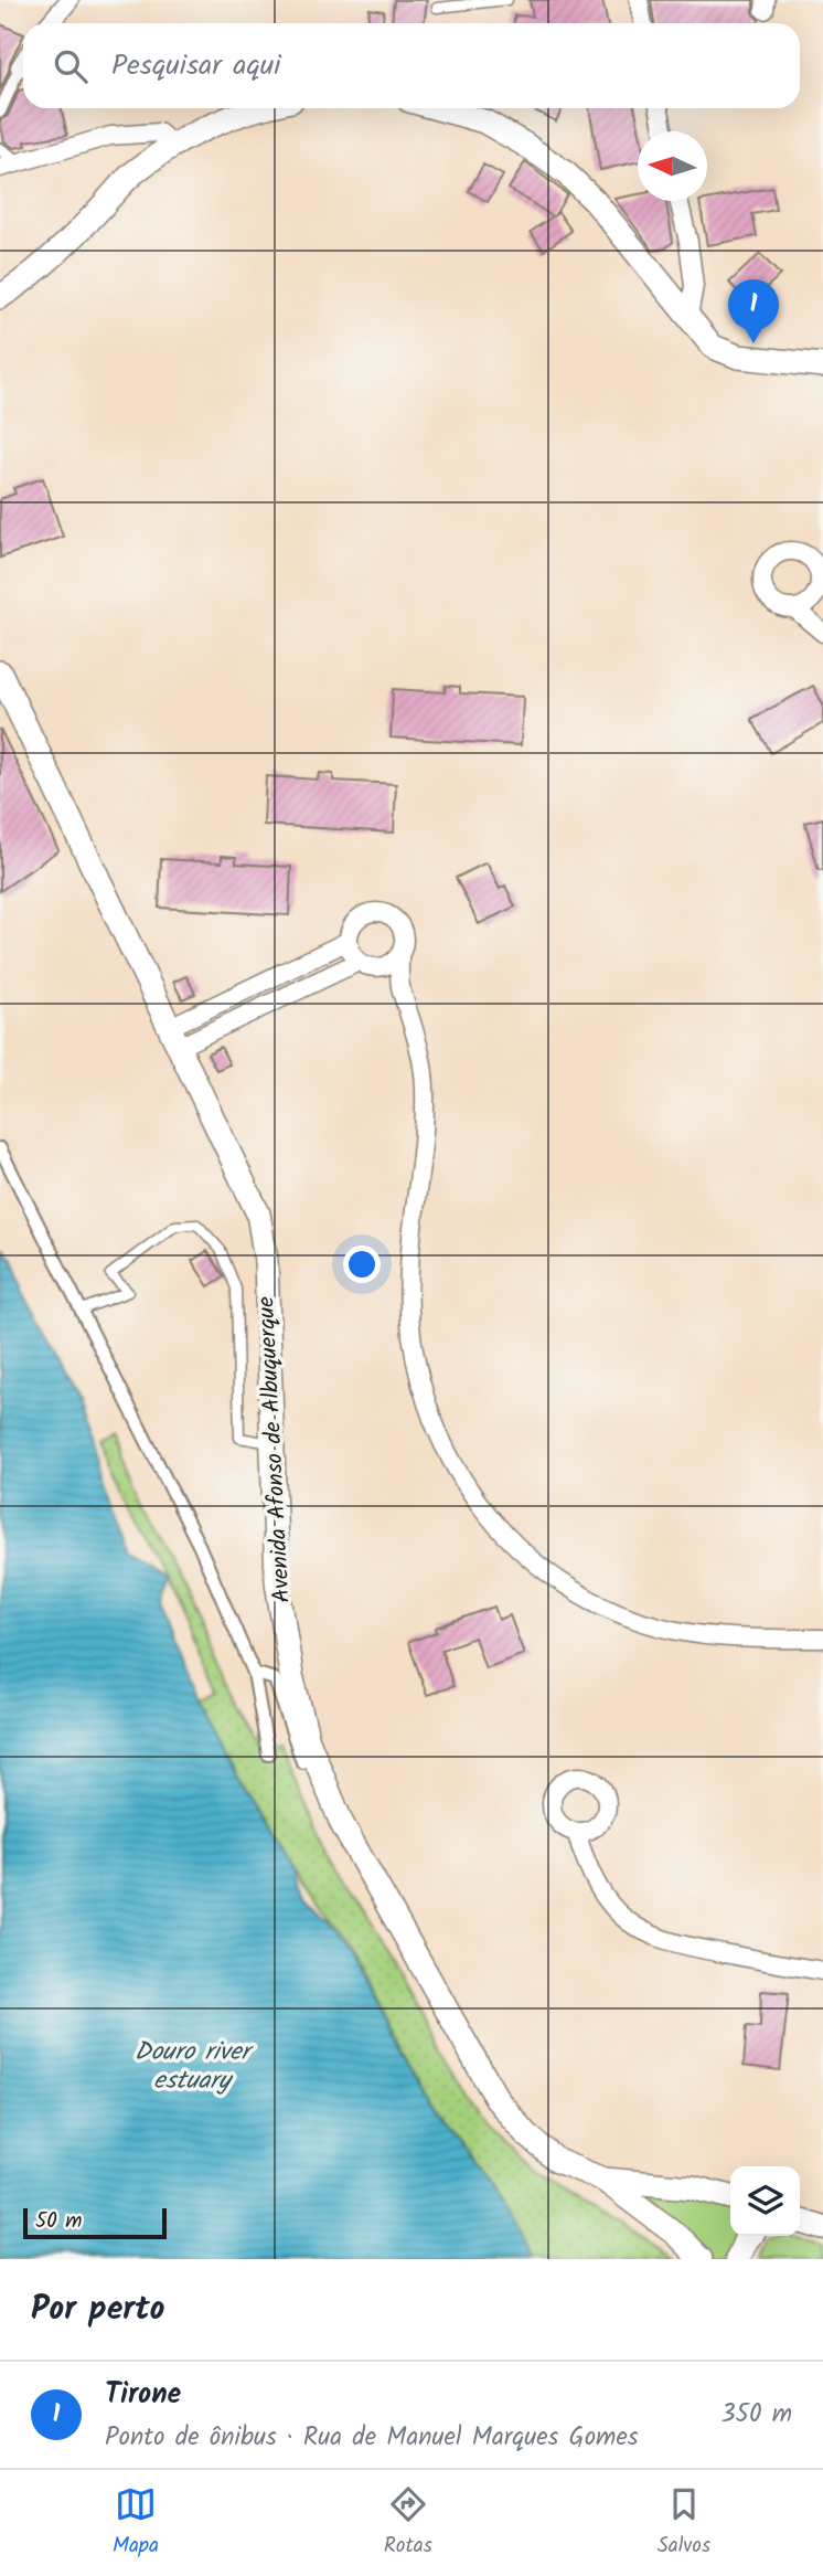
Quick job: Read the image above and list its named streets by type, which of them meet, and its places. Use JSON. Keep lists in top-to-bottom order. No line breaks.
{"streets":{"main road":["Avenida Afonso de Albuquerque"]},"water":["Douro river estuary"],"scale_bar":"50 m","north":"left","page":{"search":"Pesquisar aqui","pins":"1","scale":"50 m","heading":"Por perto","list":[{"mark":"1","name":"Tirone","note":"Ponto de ônibus · Rua de Manuel Marques Gomes","value":"350 m"}],"nav":["Mapa","Rotas","Salvos"]}}
